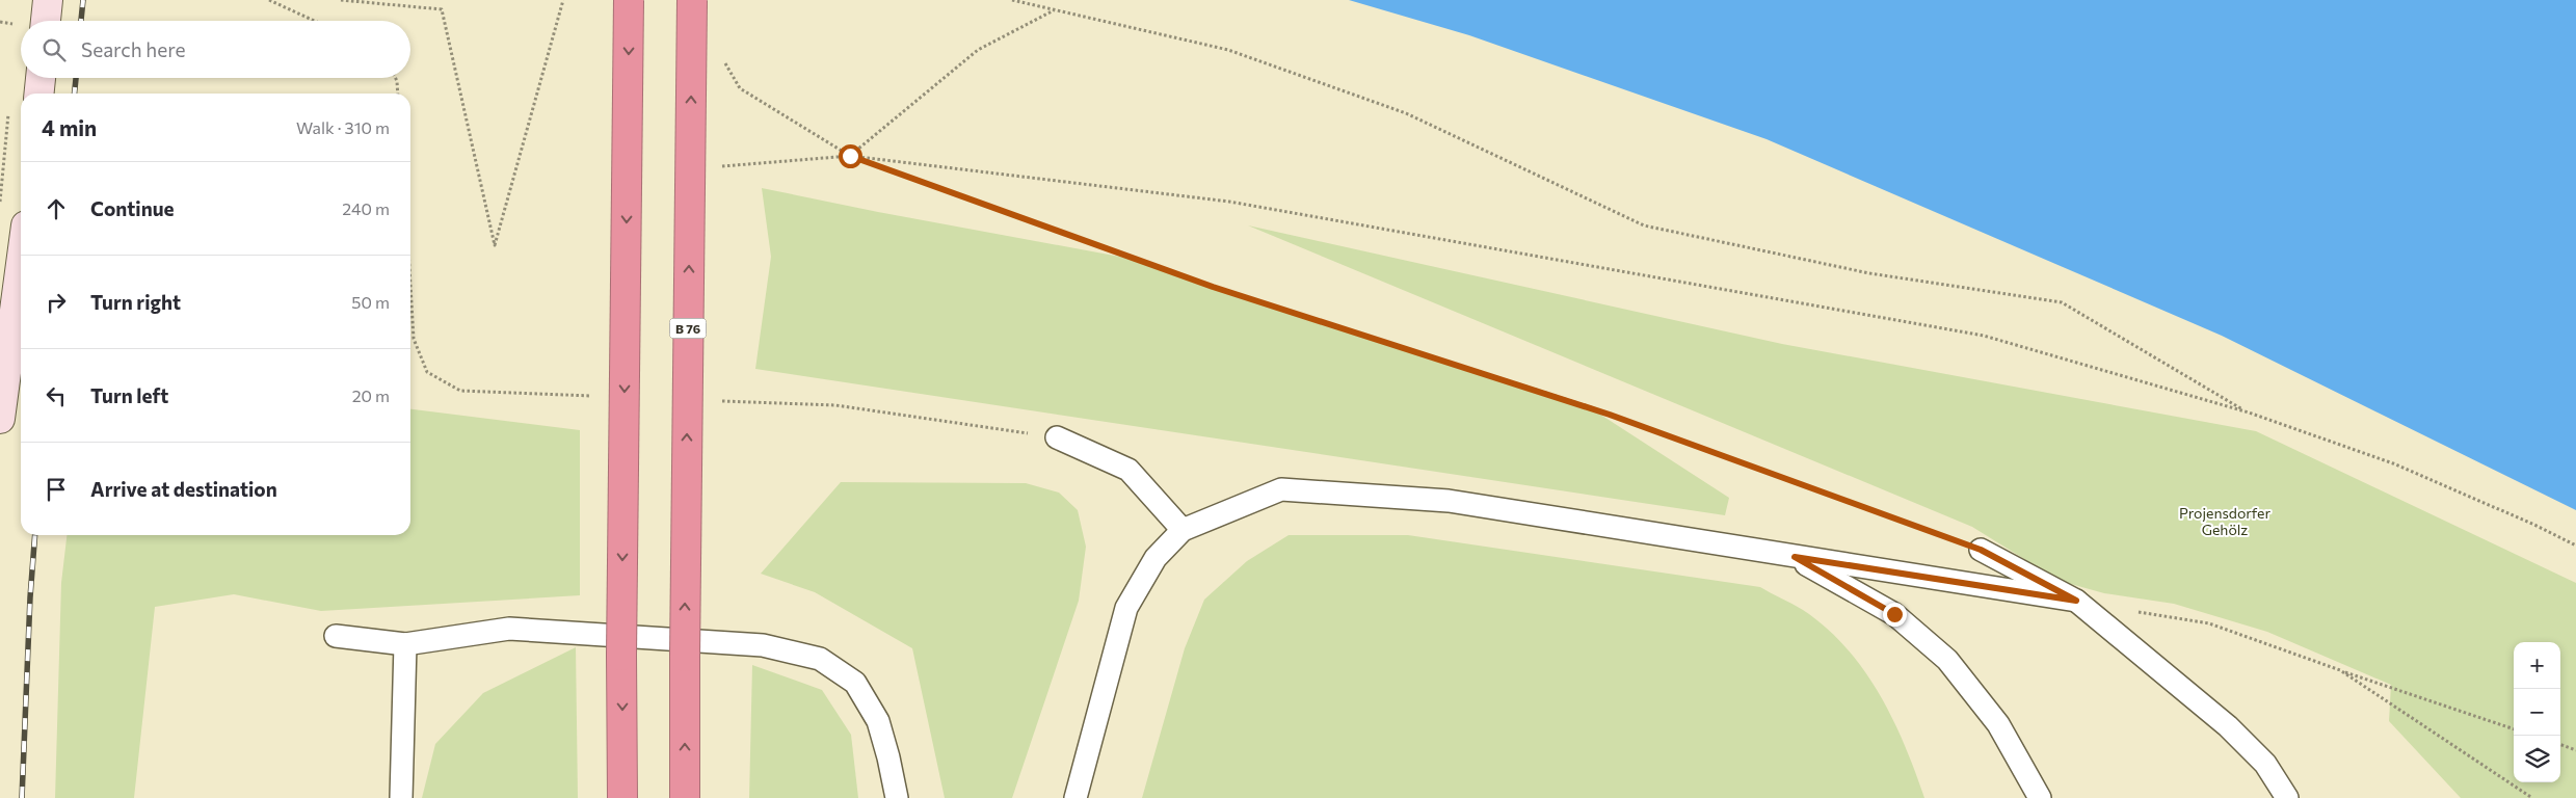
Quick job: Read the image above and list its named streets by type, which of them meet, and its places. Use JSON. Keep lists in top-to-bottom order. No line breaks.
{"streets":{"highway":["B 76"]},"parks":["Projensdorfer Gehölz"],"page":{"search":"Search here","heading":["4 min","Walk · 310 m"],"list":[["Continue","240 m"],["Turn right","50 m"],["Turn left","20 m"],"Arrive at destination"],"map_buttons":["+","−"]}}
